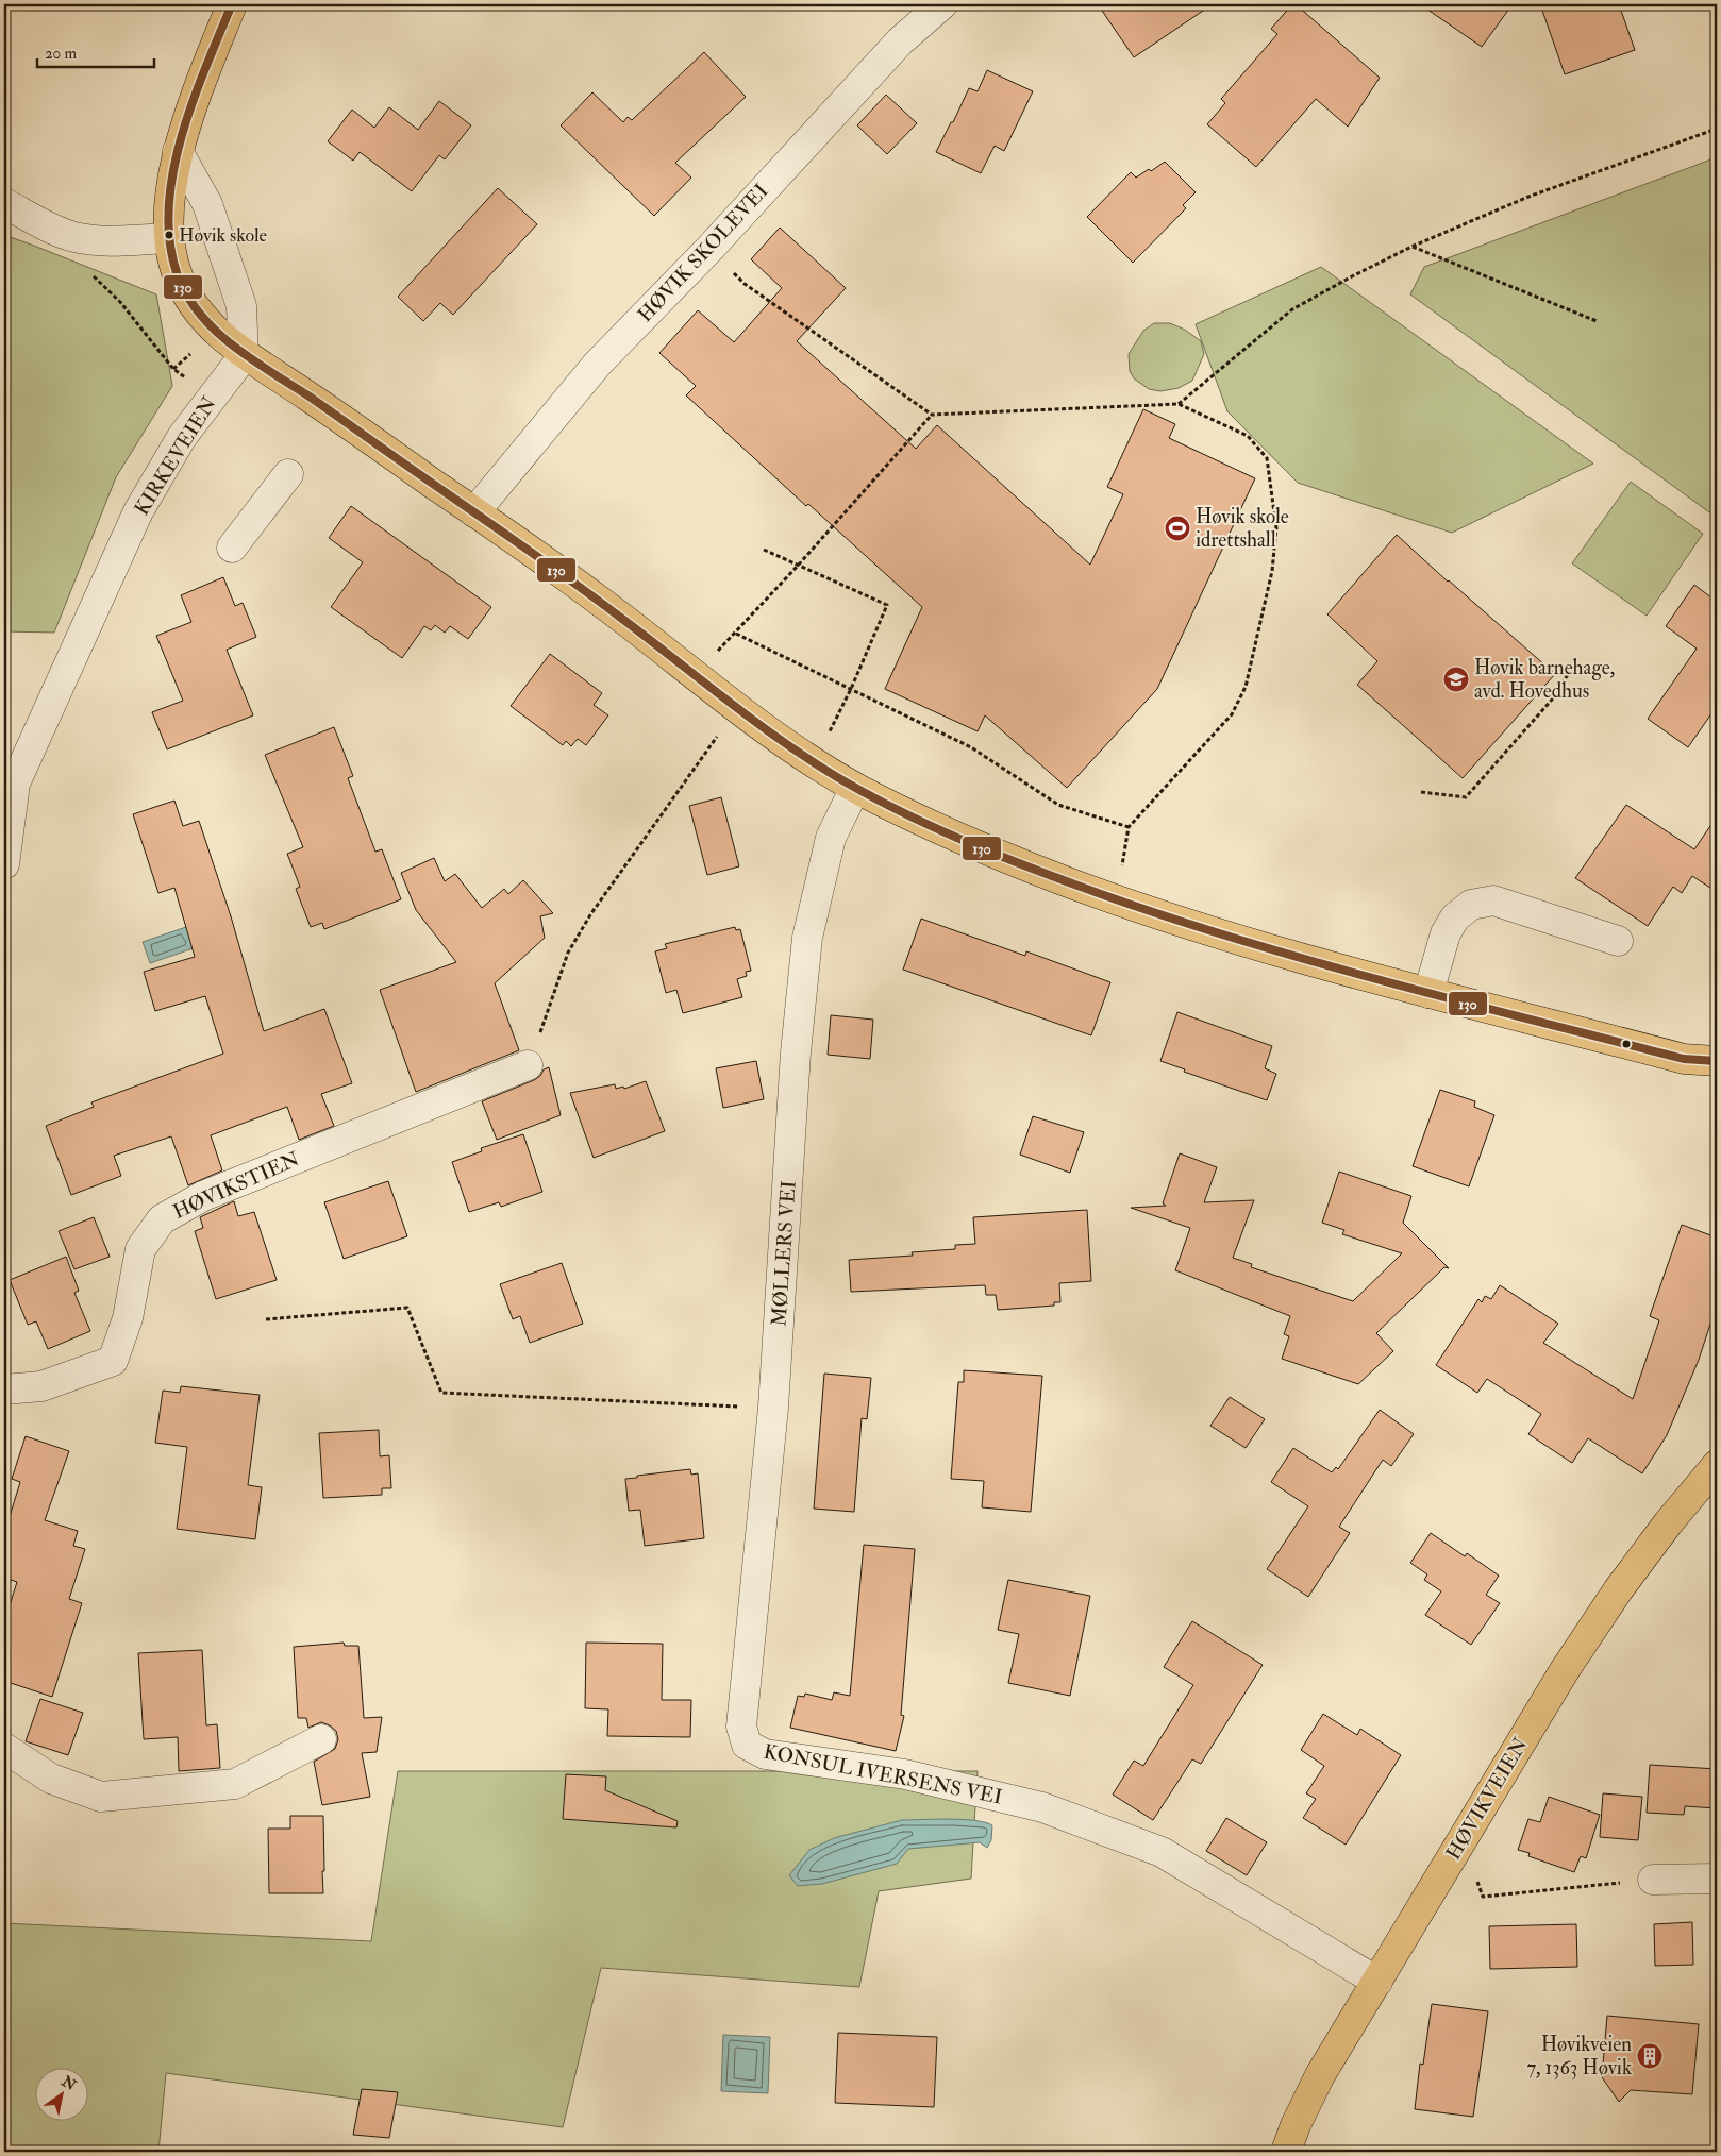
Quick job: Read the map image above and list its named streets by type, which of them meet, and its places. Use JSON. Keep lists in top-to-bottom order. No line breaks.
{"streets":{"main road":["HØVIKVEIEN"],"street":["HØVIK SKOLEVEI","KIRKEVEIEN","HØVIKSTIEN","MØLLERS VEI","KONSUL IVERSENS VEI"]},"crossings":[["MØLLERS VEI","KONSUL IVERSENS VEI"],["KONSUL IVERSENS VEI","HØVIKVEIEN"]],"places":{"other":["Høvik skole"],"sports":["Høvik skole idrettshall"],"school or university":["Høvik barnehage, avd. Hovedhus"],"building":["Høvikveien 7, 1363 Høvik"]},"lines":["transit line 130"],"scale_bar":"20 m","north":"top right"}
